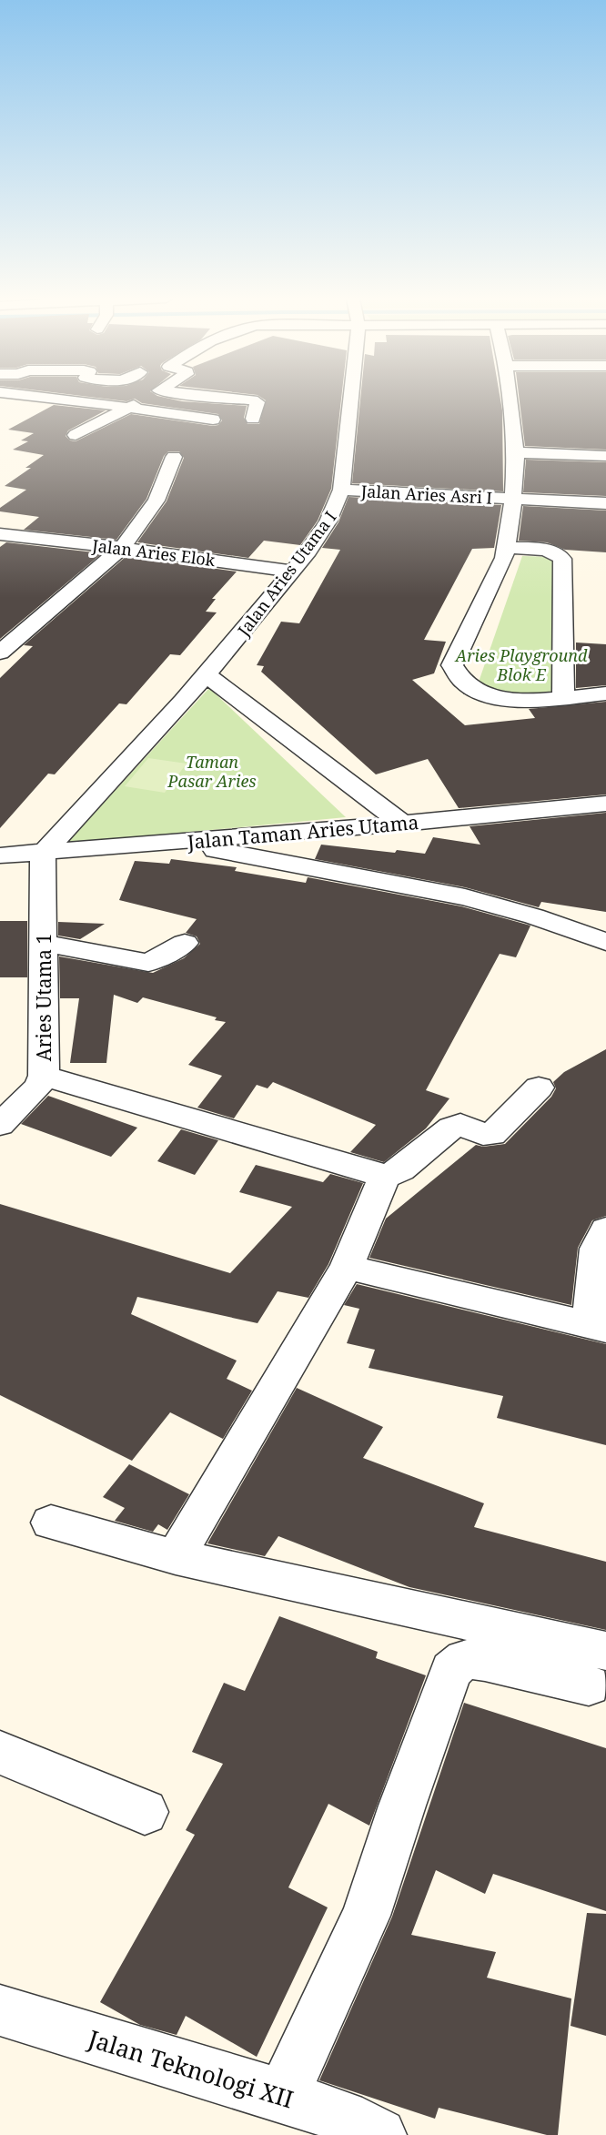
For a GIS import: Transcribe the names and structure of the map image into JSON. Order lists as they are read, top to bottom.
{
  "streets": {
    "street": [
      "Jalan Aries Asri I",
      "Jalan Aries Elok",
      "Jalan Aries Utama I",
      "Jalan Taman Aries Utama",
      "Aries Utama 1",
      "Jalan Teknologi XII"
    ]
  },
  "crossings": [
    ["Jalan Aries Asri I", "Jalan Aries Utama I"],
    ["Jalan Aries Elok", "Jalan Aries Utama I"],
    ["Jalan Aries Utama I", "Jalan Taman Aries Utama"],
    ["Jalan Aries Utama I", "Aries Utama 1"],
    ["Jalan Taman Aries Utama", "Aries Utama 1"]
  ],
  "parks": ["Aries Playground Blok E", "Taman Pasar Aries"]
}
